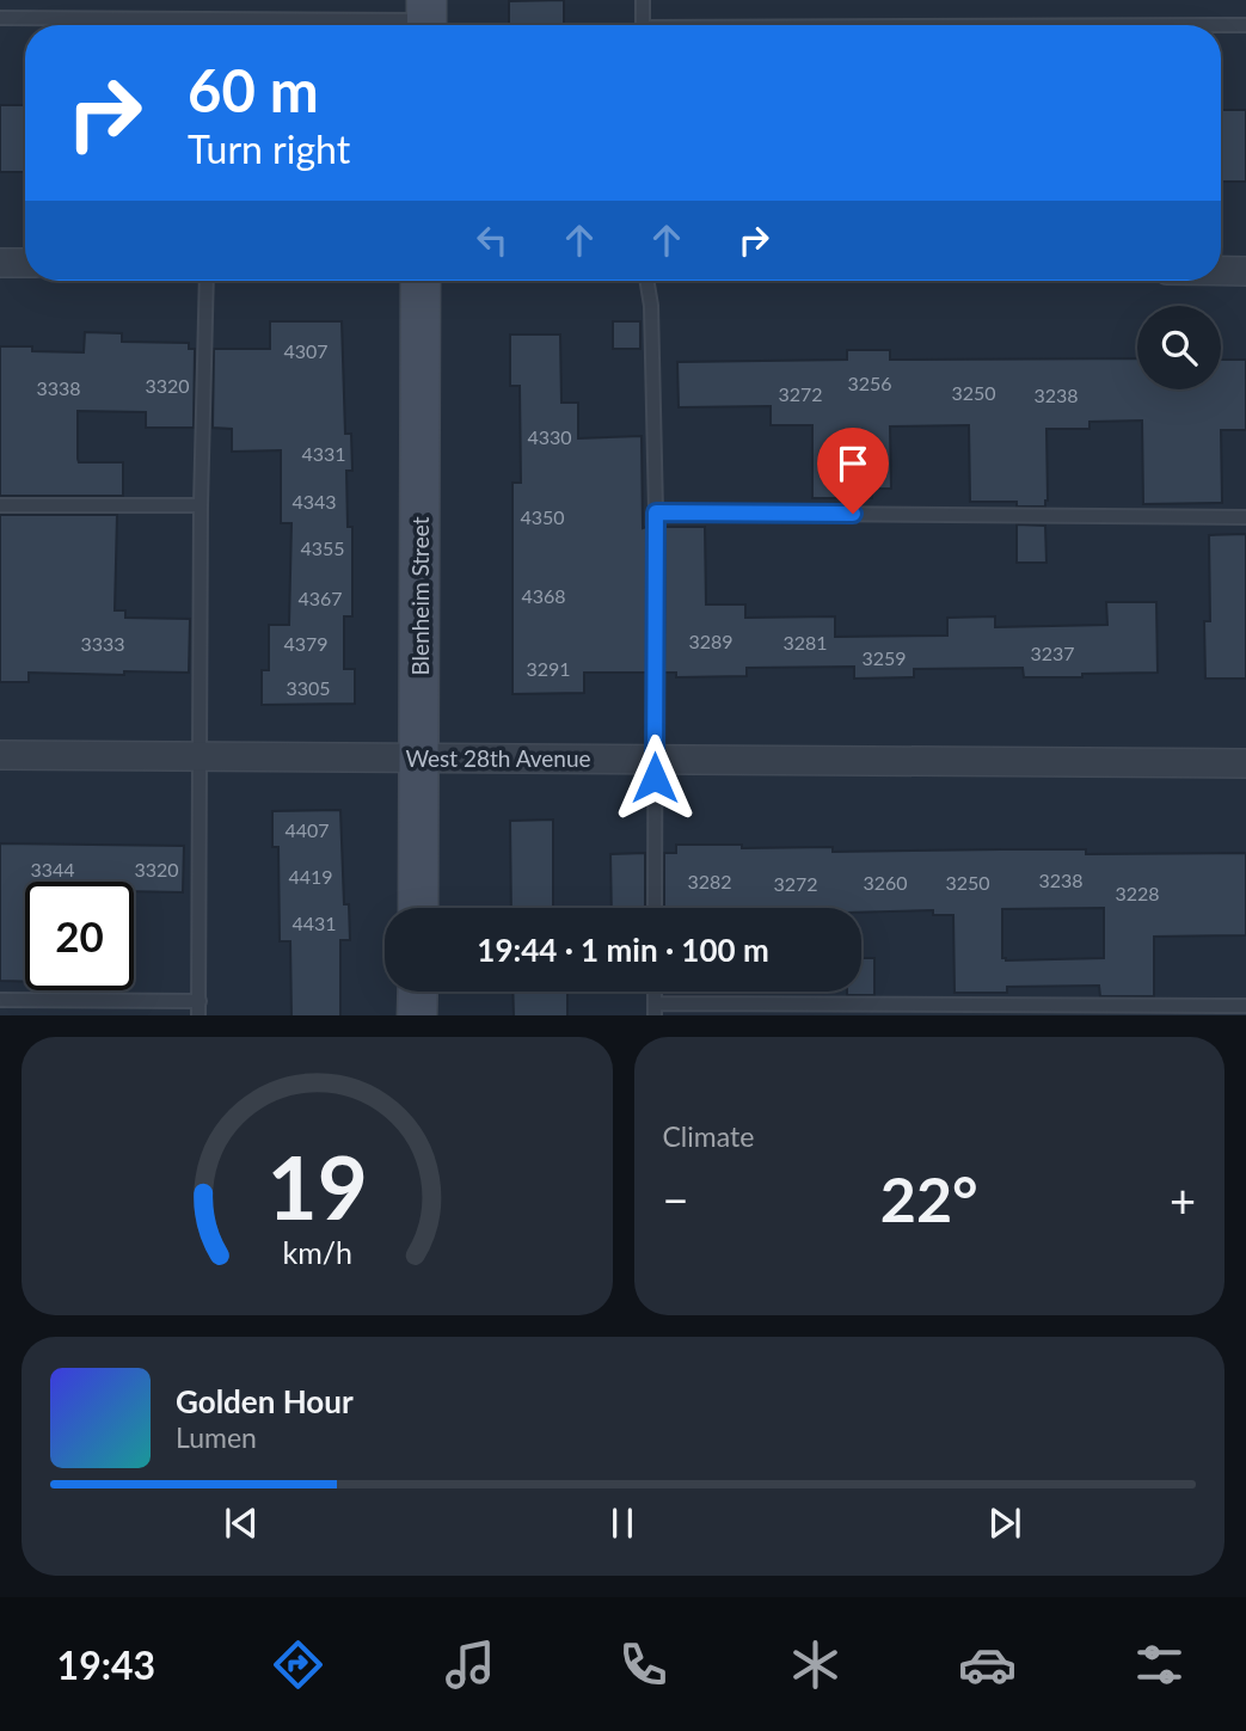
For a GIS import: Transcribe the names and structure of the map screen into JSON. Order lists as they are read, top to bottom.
{
  "streets": {
    "street": ["Blenheim Street", "West 28th Avenue"]
  },
  "crossings": [
    ["Blenheim Street", "West 28th Avenue"]
  ],
  "house_numbers": [
    "4307",
    "3256",
    "3320",
    "3338",
    "3250",
    "3272",
    "3238",
    "4330",
    "4331",
    "4343",
    "4350",
    "4355",
    "4368",
    "4367",
    "3289",
    "3281",
    "3333",
    "4379",
    "3237",
    "3259",
    "3291",
    "3305",
    "4407",
    "3344",
    "3320",
    "4419",
    "3238",
    "3282",
    "3260",
    "3250",
    "3272",
    "3228",
    "4431"
  ],
  "page": {
    "turn": ["60 m", "Turn right"],
    "limit": "20",
    "trip": "19:44 · 1 min · 100 m",
    "tile": "Climate",
    "heat": ["−", "22°", "+"],
    "song": ["Golden Hour", "Lumen"],
    "tabs": "19:43",
    "gauge": ["19", "km/h"]
  }
}
